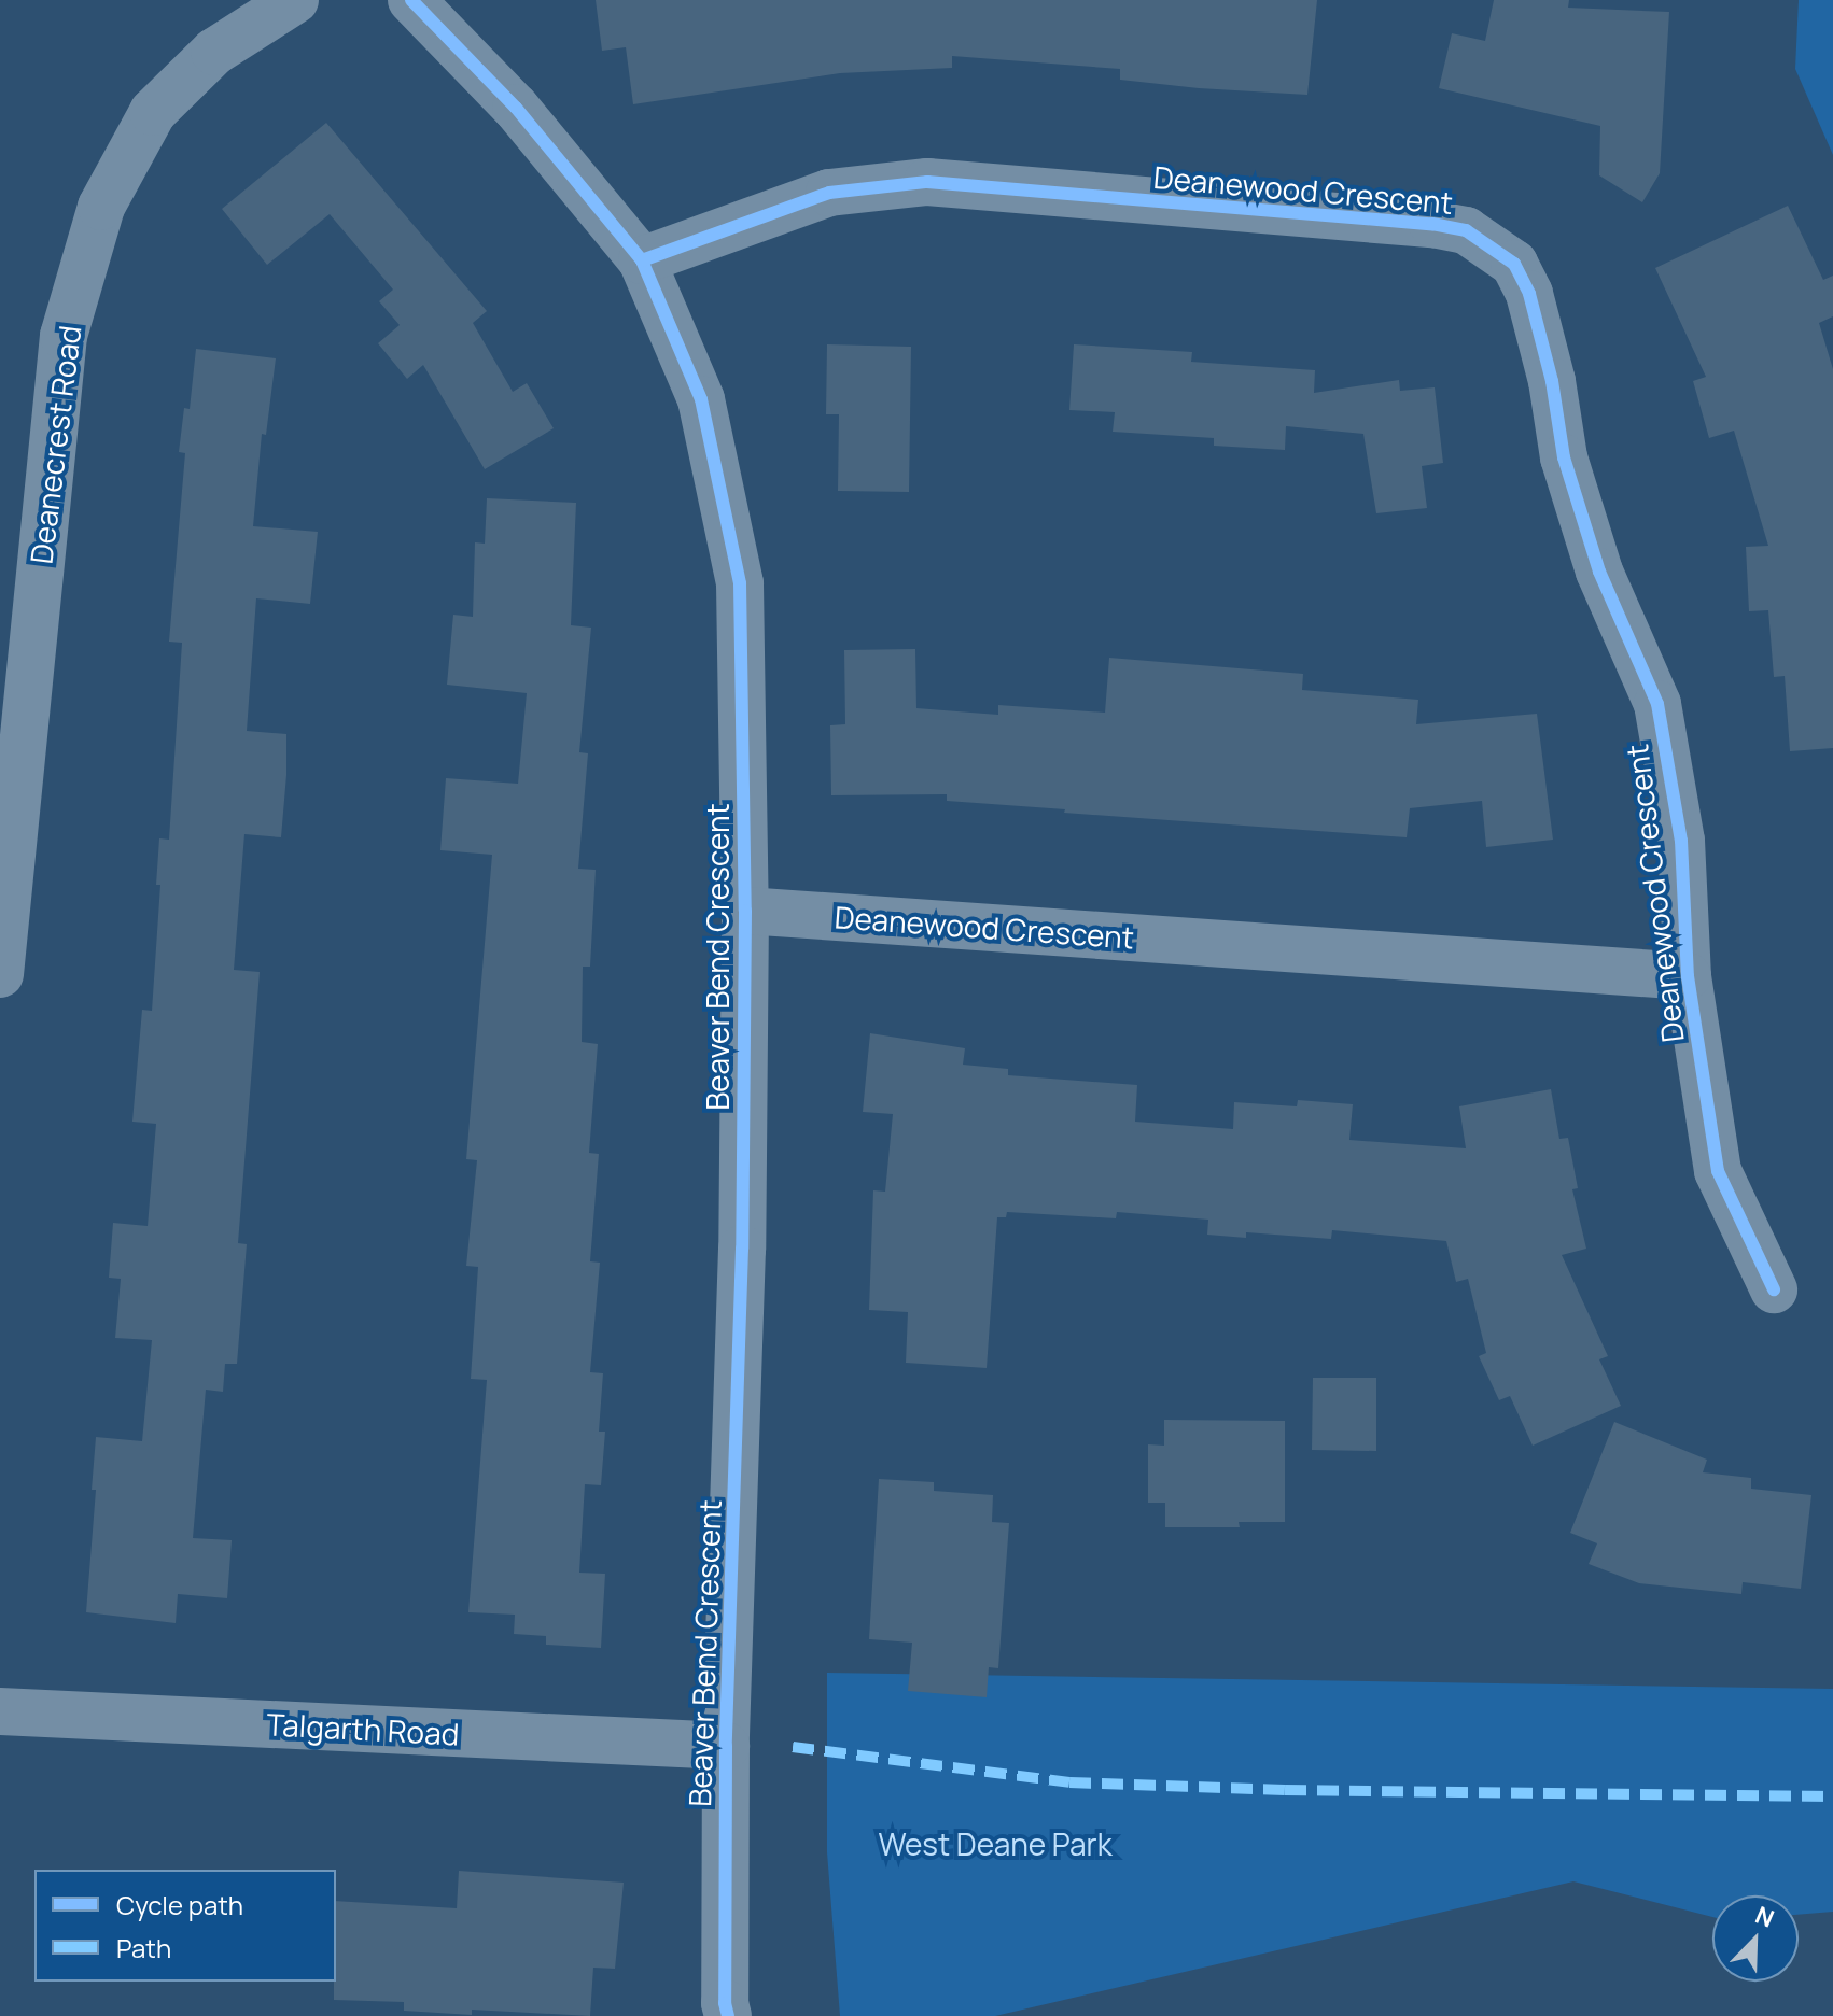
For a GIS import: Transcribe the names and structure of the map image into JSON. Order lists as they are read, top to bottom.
{
  "streets": {
    "street": [
      "Deanewood Crescent",
      "Deanecrest Road",
      "Beaver Bend Crescent",
      "Talgarth Road"
    ]
  },
  "crossings": [
    ["Deanewood Crescent", "Beaver Bend Crescent"],
    ["Beaver Bend Crescent", "Talgarth Road"]
  ],
  "parks": ["West Deane Park"],
  "legend": ["Cycle path", "Path"],
  "north": "top right"
}
